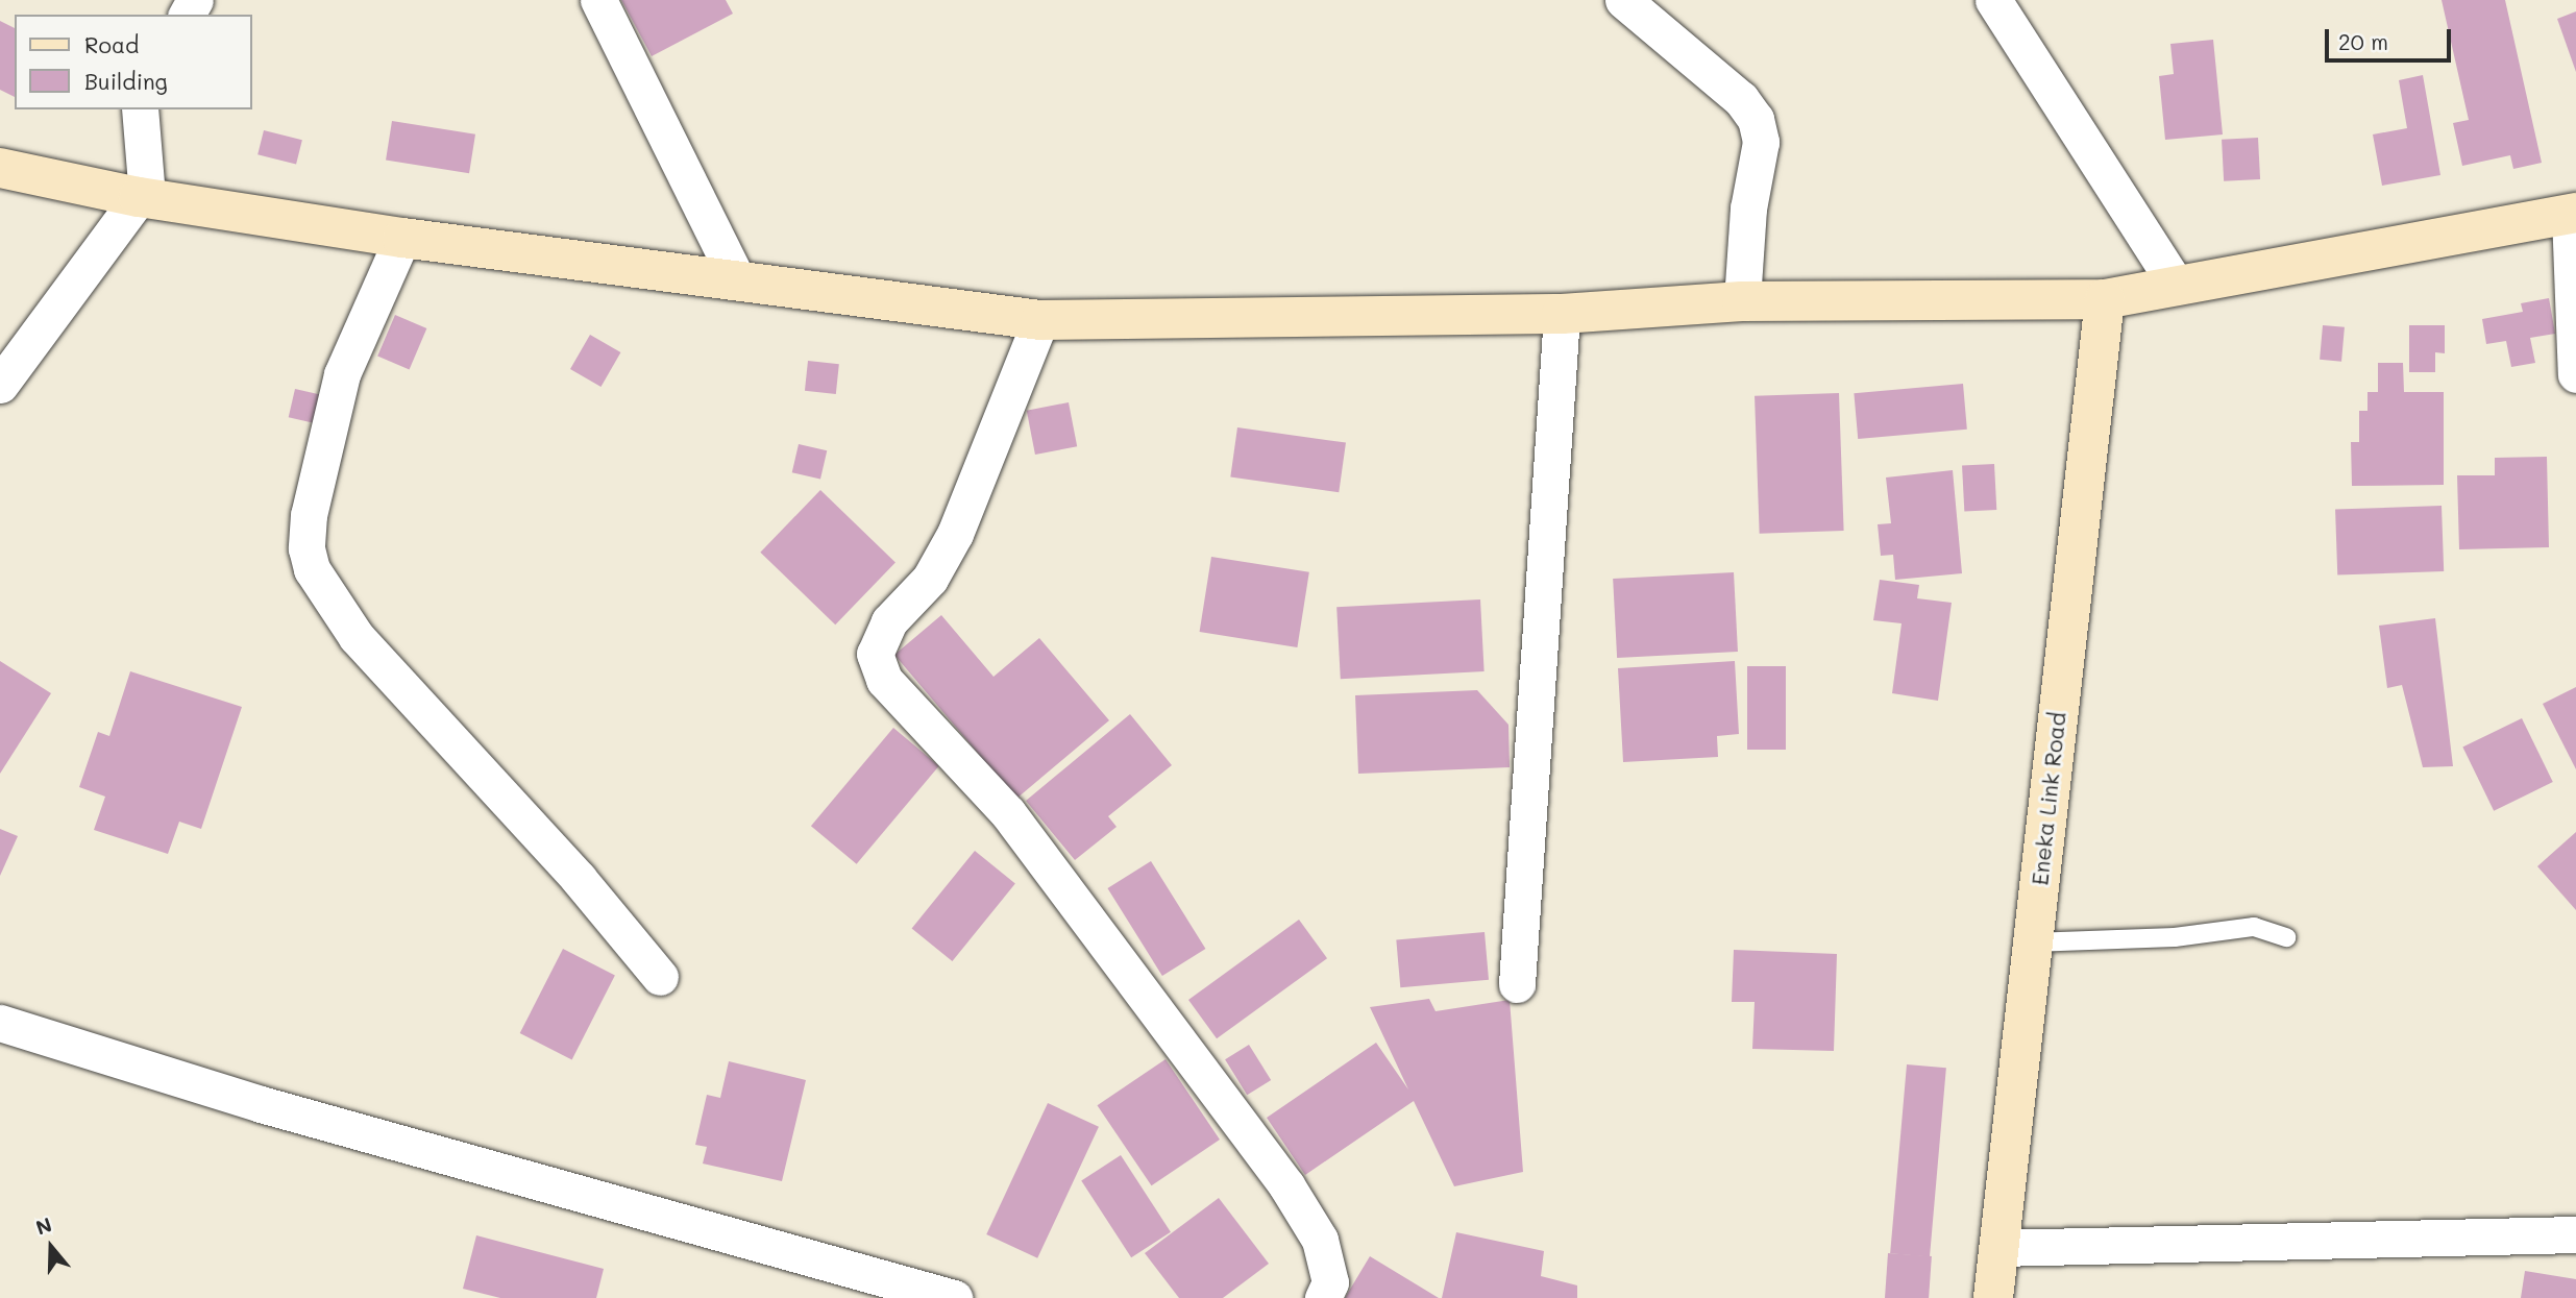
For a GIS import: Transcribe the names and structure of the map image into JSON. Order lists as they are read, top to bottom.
{
  "streets": {
    "street": ["Eneka Link Road"]
  },
  "legend": ["Road", "Building"],
  "scale_bar": "20 m",
  "north": "top"
}
